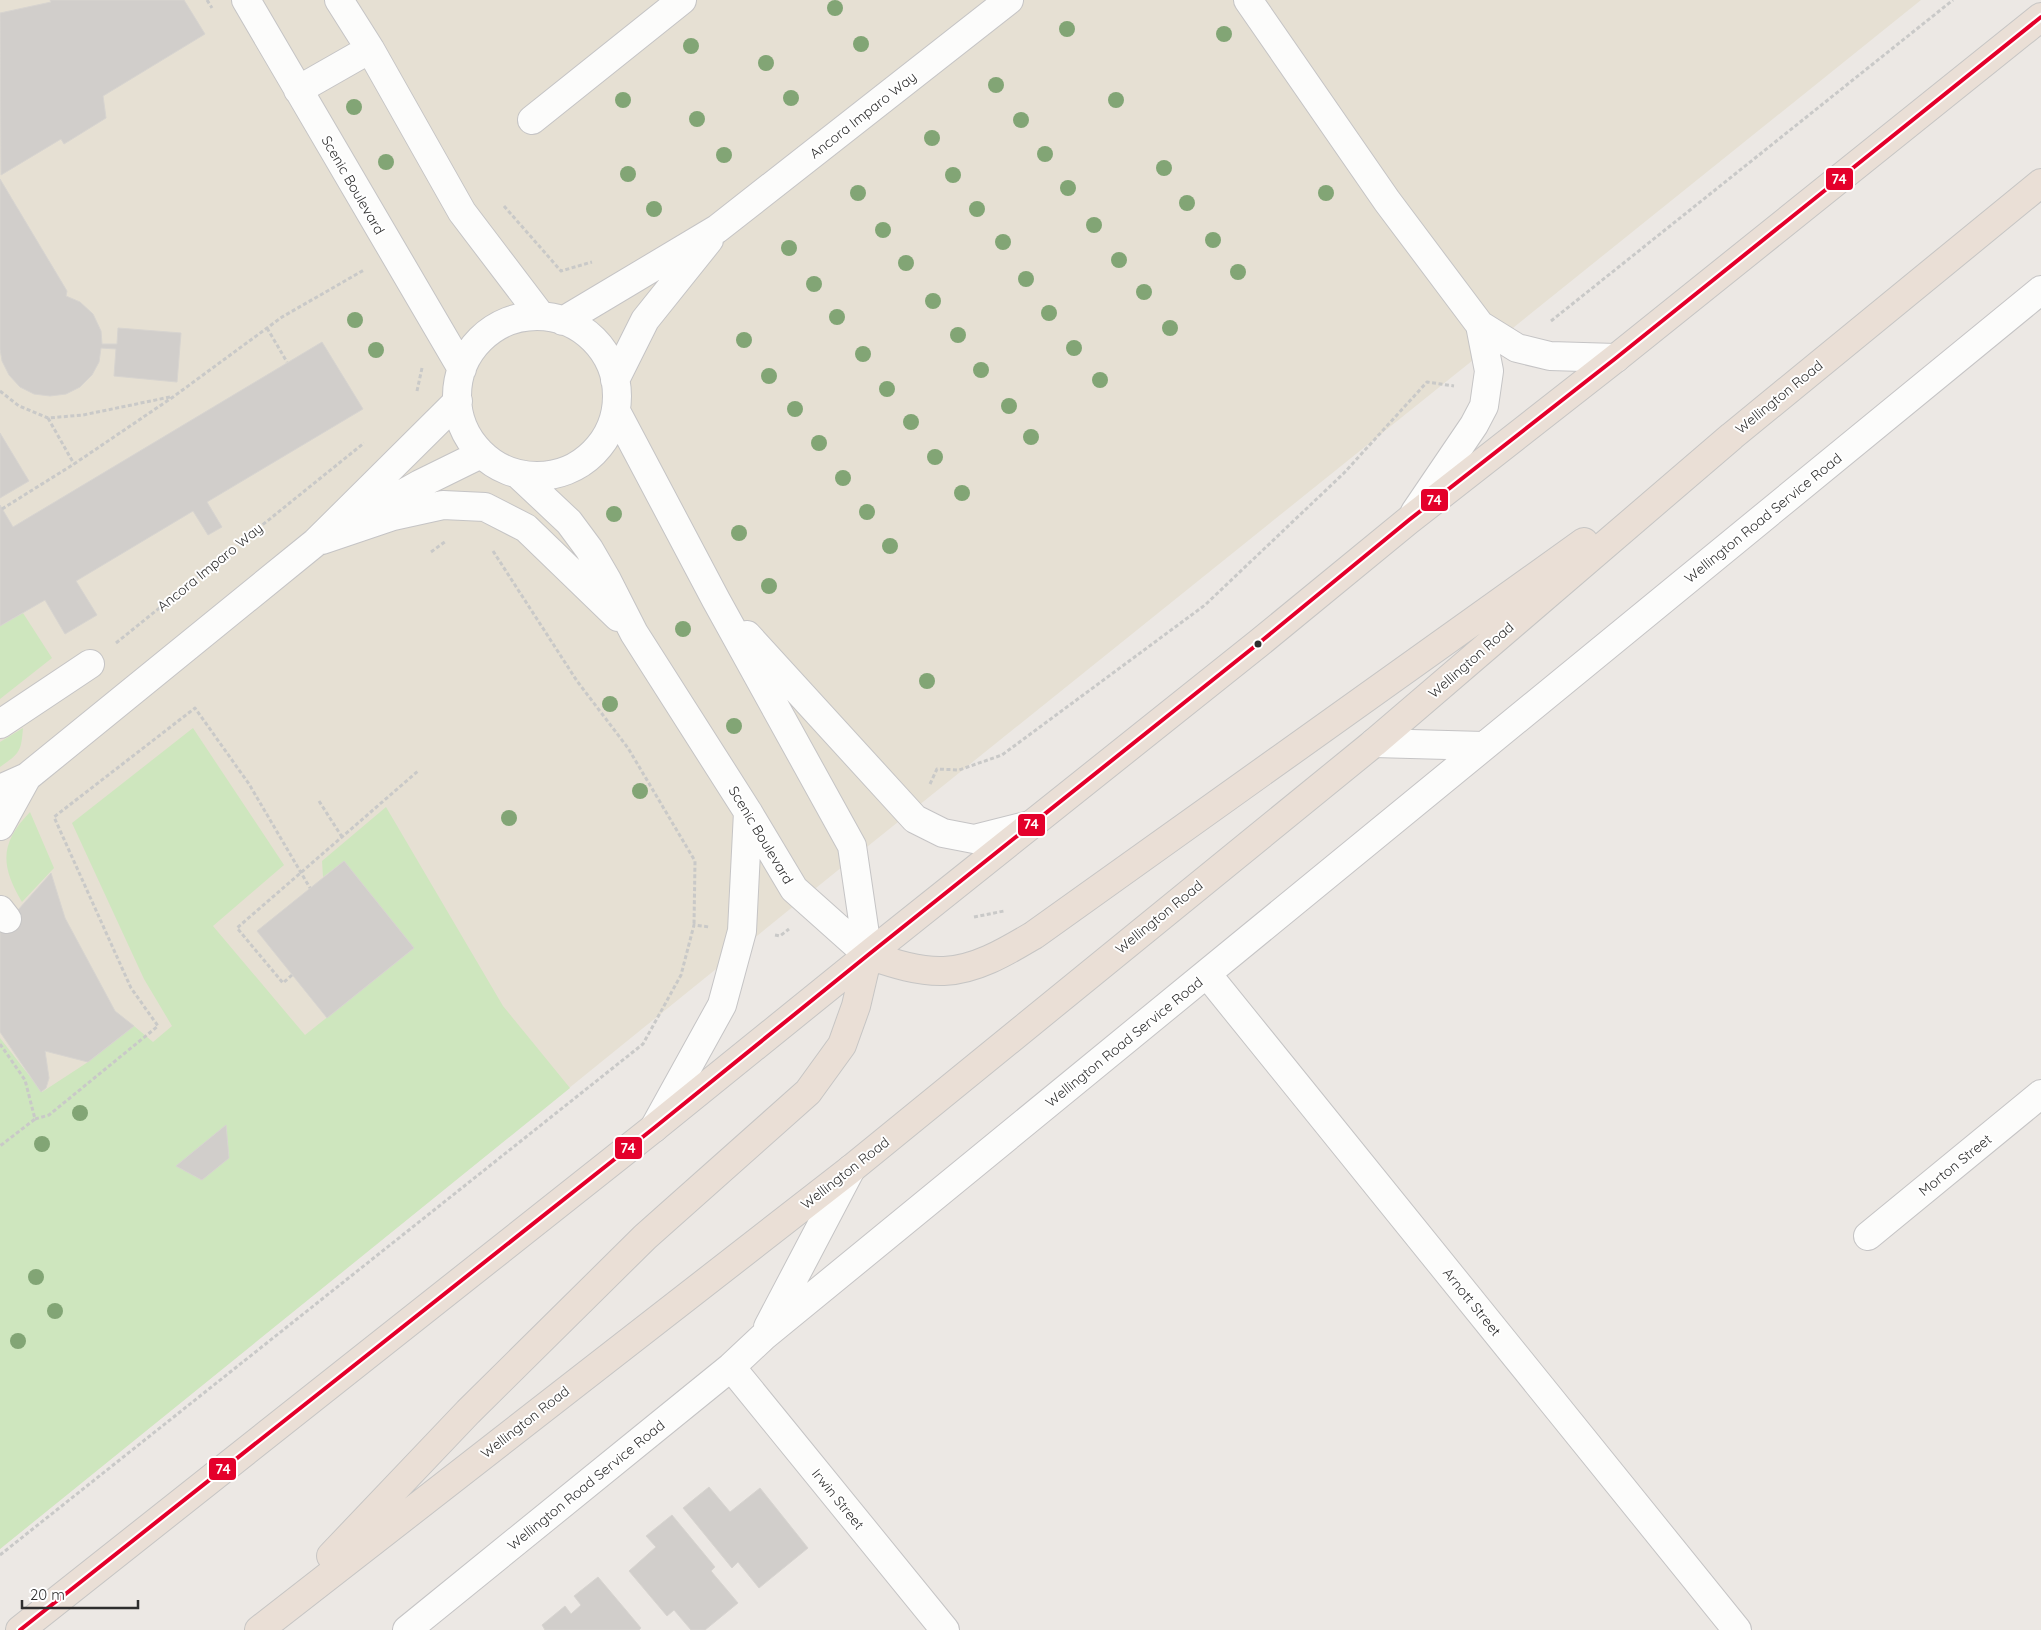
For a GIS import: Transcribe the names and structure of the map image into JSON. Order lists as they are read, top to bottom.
{
  "streets": {
    "highway": ["Wellington Road"],
    "street": [
      "Ancora Imparo Way",
      "Scenic Boulevard",
      "Wellington Road Service Road",
      "Morton Street",
      "Arnott Street",
      "Irwin Street"
    ]
  },
  "crossings": [
    ["Ancora Imparo Way", "Scenic Boulevard"],
    ["Wellington Road", "Wellington Road Service Road"],
    ["Wellington Road Service Road", "Arnott Street"],
    ["Wellington Road Service Road", "Irwin Street"]
  ],
  "lines": ["transit line 74"],
  "scale_bar": "20 m"
}
